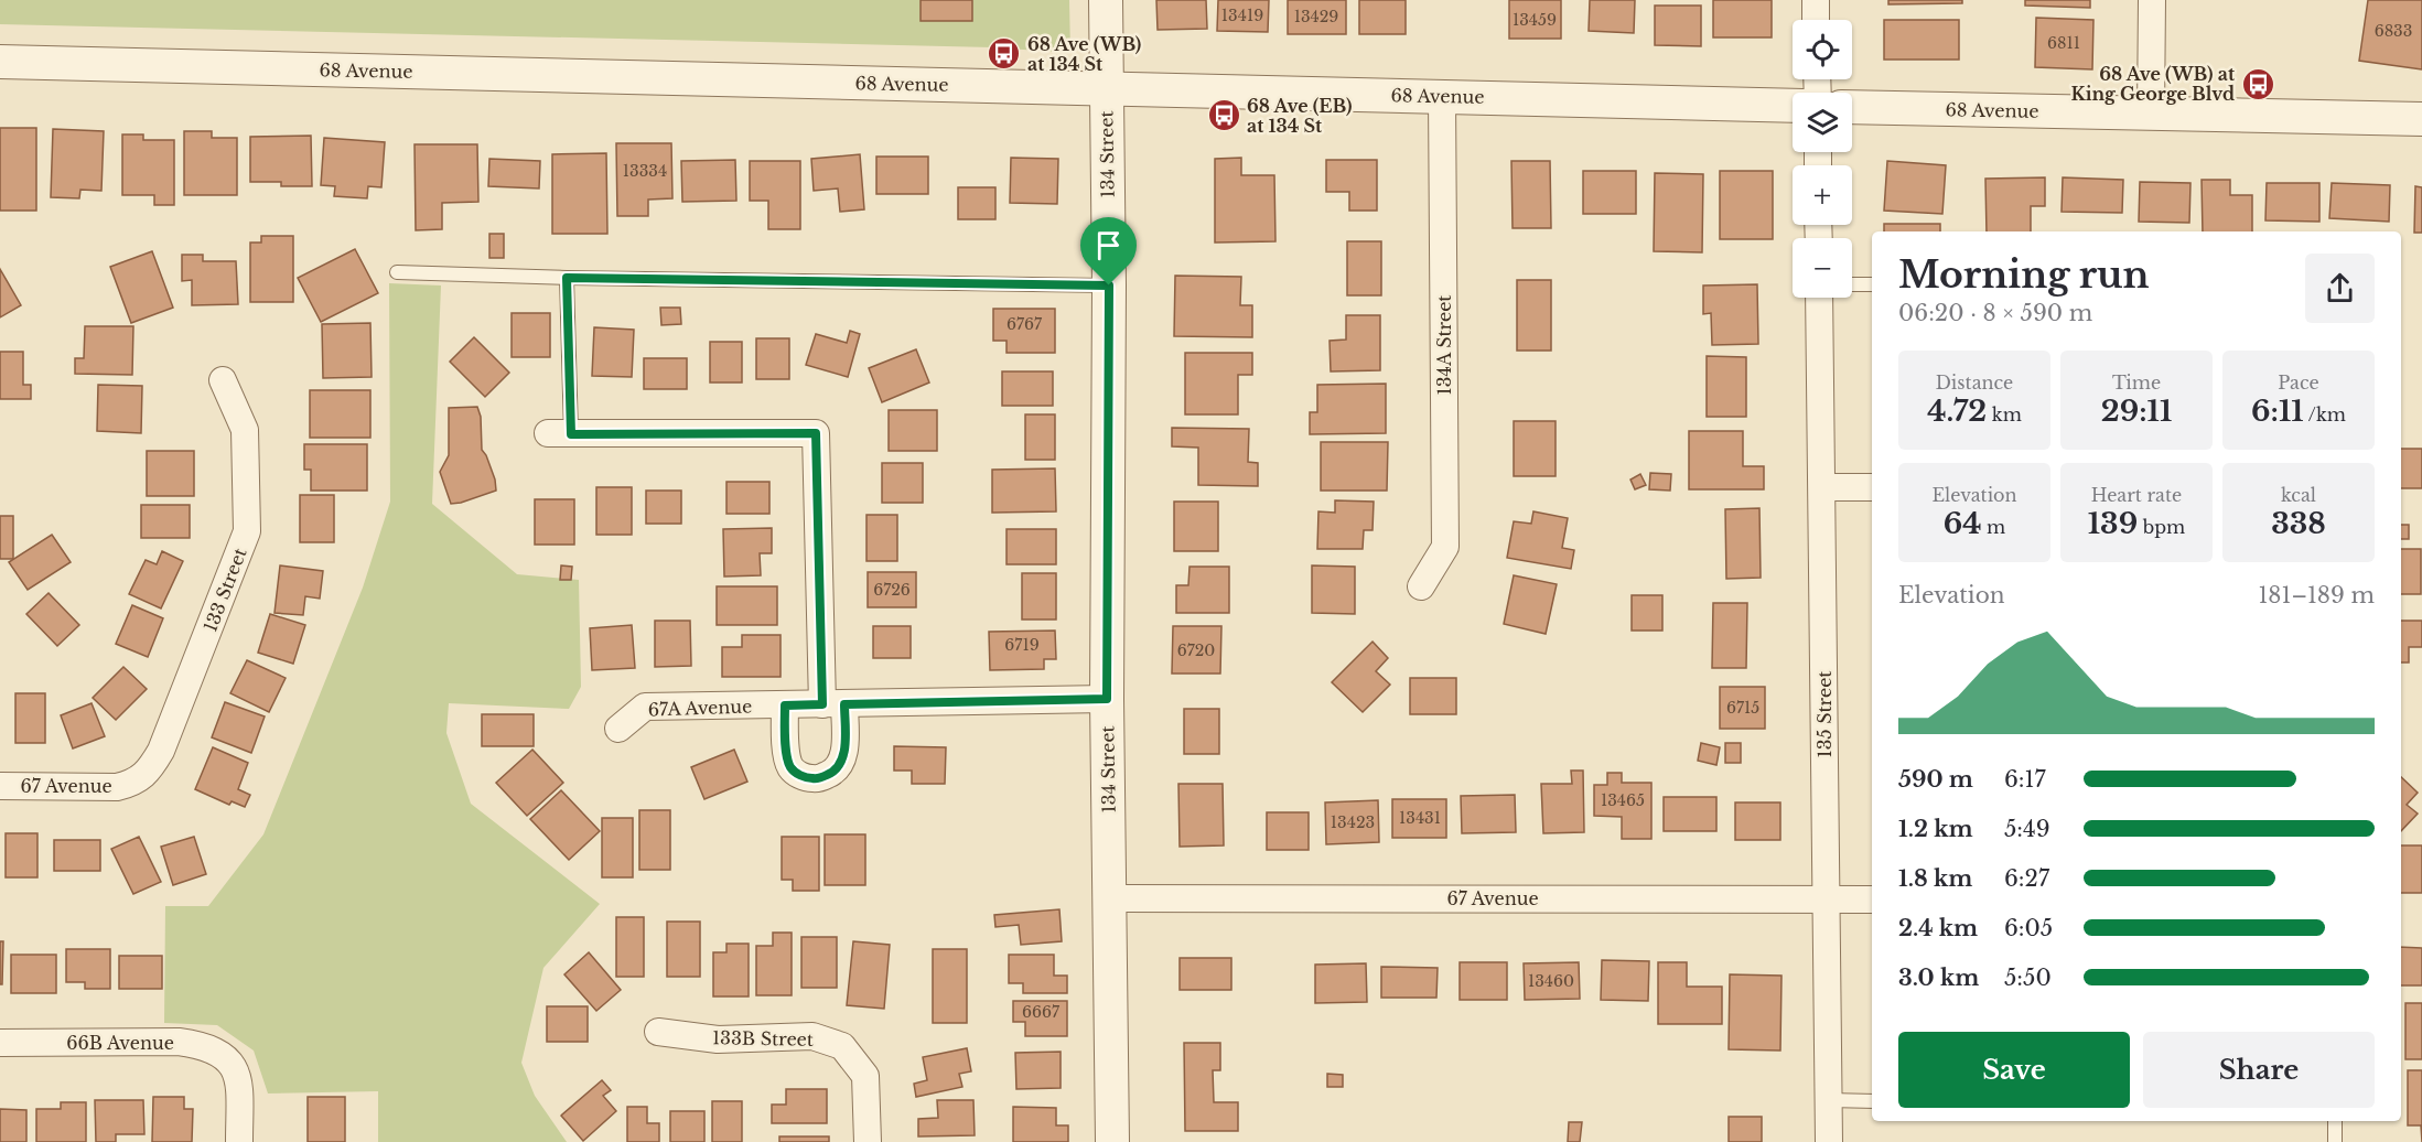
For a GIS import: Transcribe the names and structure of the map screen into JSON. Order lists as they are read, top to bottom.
{
  "streets": {
    "street": [
      "68 Avenue",
      "134 Street",
      "134A Street",
      "133 Street",
      "67A Avenue",
      "135 Street",
      "67 Avenue",
      "133B Street",
      "66B Avenue"
    ]
  },
  "crossings": [
    ["68 Avenue", "134 Street"],
    ["68 Avenue", "134A Street"],
    ["134 Street", "67A Avenue"],
    ["134 Street", "67 Avenue"],
    ["133 Street", "67 Avenue"],
    ["135 Street", "67 Avenue"]
  ],
  "places": {
    "bus stop": ["68 Ave (WB) at 134 St", "68 Ave (WB) at King George Blvd", "68 Ave (EB) at 134 St"]
  },
  "house_numbers": [
    "13419",
    "13429",
    "13459",
    "6833",
    "6811",
    "13334",
    "6767",
    "6726",
    "6719",
    "6720",
    "6715",
    "13465",
    "13431",
    "13423",
    "13460",
    "6667"
  ],
  "page": {
    "map_buttons": ["+", "−"],
    "heading": ["Morning run", "06:20 · 8 × 590 m"],
    "stats": [
      ["Distance", "4.72 km"],
      ["Time", "29:11"],
      ["Pace", "6:11 /km"],
      ["Elevation", "64 m"],
      ["Heart rate", "139 bpm"],
      ["kcal", "338"]
    ],
    "chart": ["Elevation", "181–189 m"],
    "list": [
      {
        "name": "590 m",
        "note": "6:17"
      },
      {
        "name": "1.2 km",
        "note": "5:49"
      },
      {
        "name": "1.8 km",
        "note": "6:27"
      },
      {
        "name": "2.4 km",
        "note": "6:05"
      },
      {
        "name": "3.0 km",
        "note": "5:50"
      }
    ],
    "buttons": ["Save", "Share"]
  }
}
